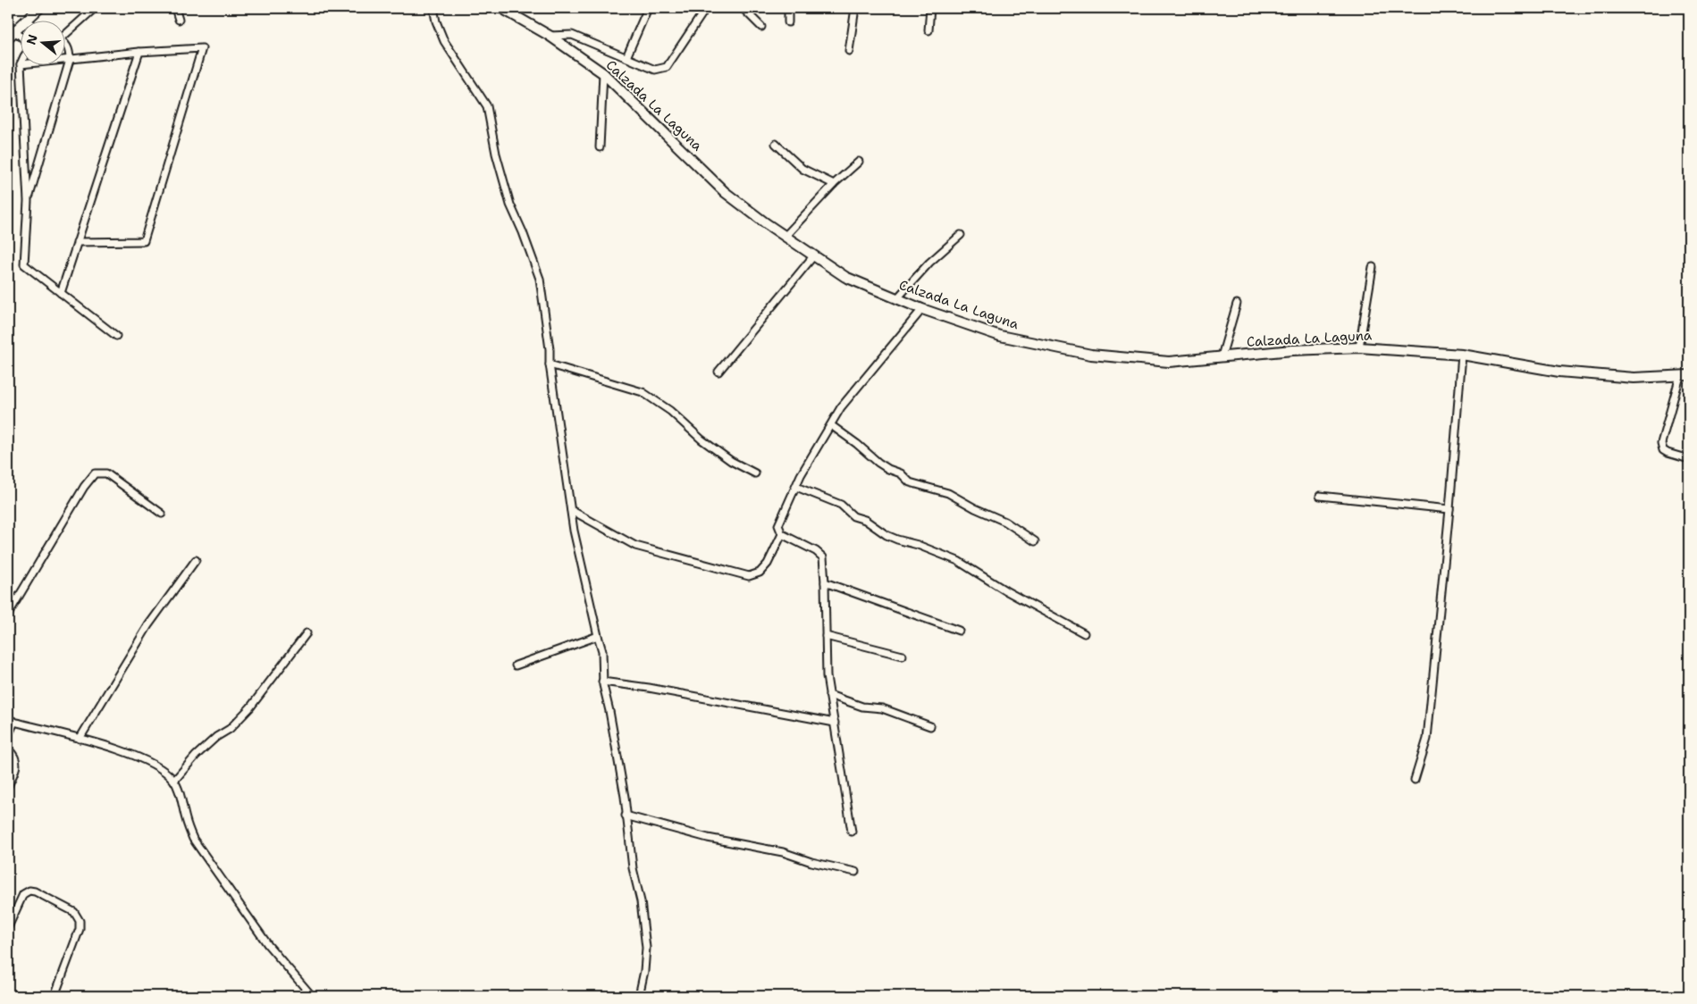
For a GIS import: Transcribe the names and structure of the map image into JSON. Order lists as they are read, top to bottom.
{
  "streets": {
    "street": ["Calzada La Laguna"]
  },
  "north": "left"
}
